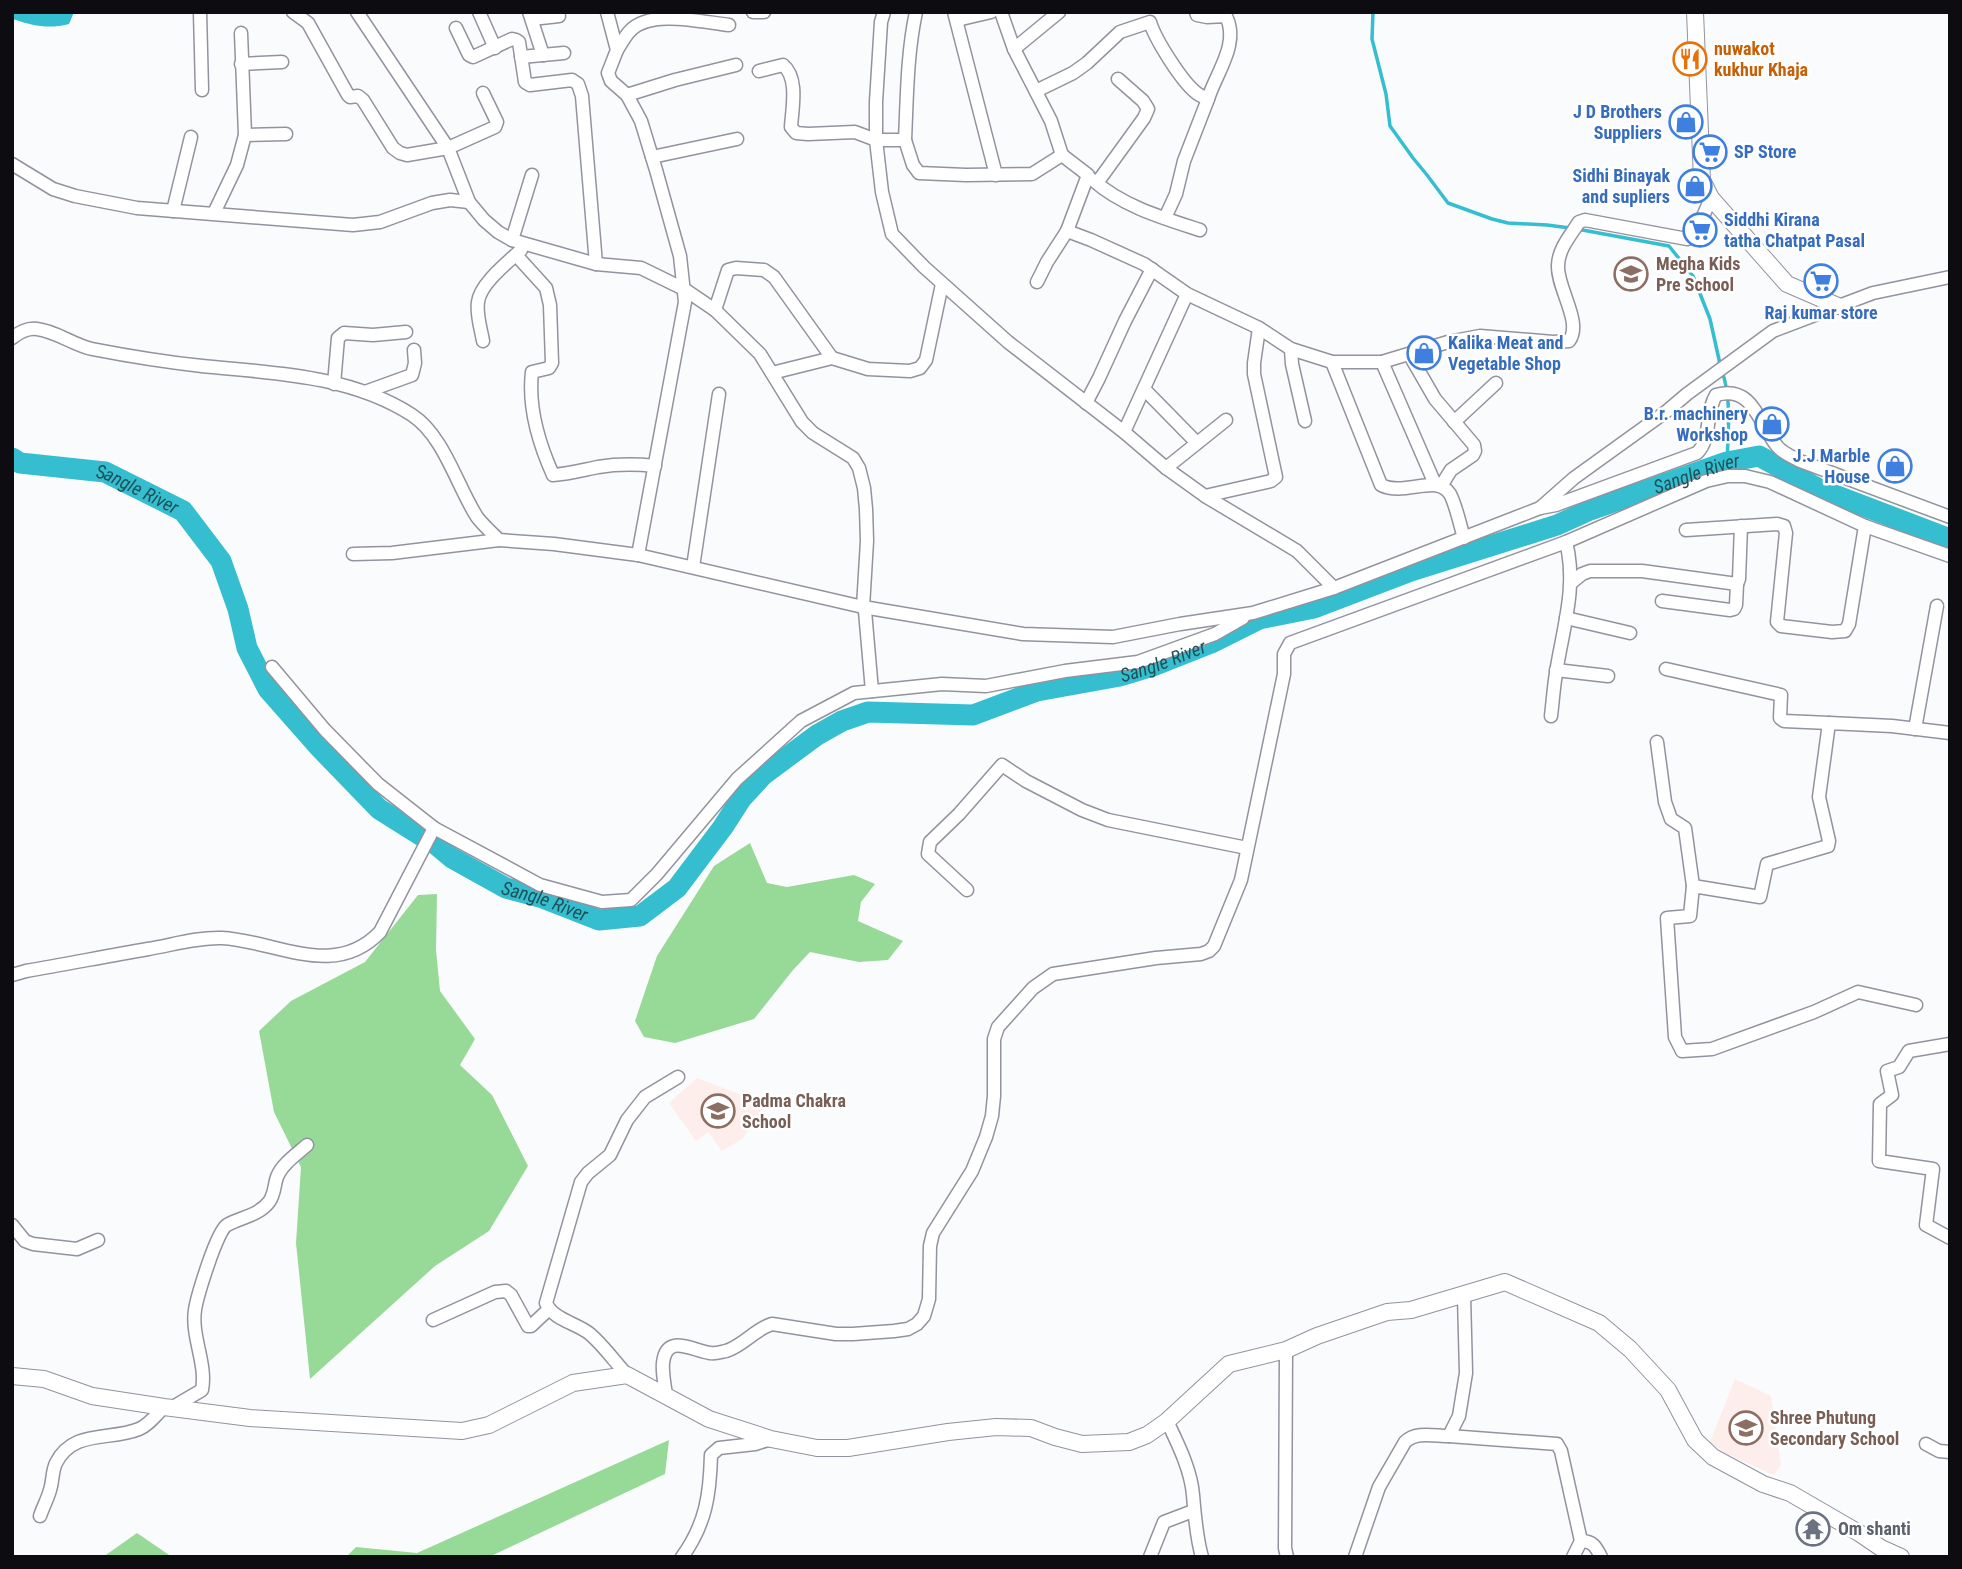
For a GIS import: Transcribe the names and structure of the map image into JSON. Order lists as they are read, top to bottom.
{
  "water": ["Sangle River"],
  "places": {
    "restaurant": ["nuwakot kukhur Khaja"],
    "shop": [
      "J D Brothers Suppliers",
      "Sidhi Binayak and supliers",
      "Kalika Meat and Vegetable Shop",
      "B.r. machinery Workshop",
      "J.J Marble House"
    ],
    "supermarket": ["SP Store", "Siddhi Kirana tatha Chatpat Pasal", "Raj kumar store"],
    "school or university": ["Megha Kids Pre School", "Padma Chakra School", "Shree Phutung Secondary School"],
    "temple": ["Om shanti"]
  }
}
